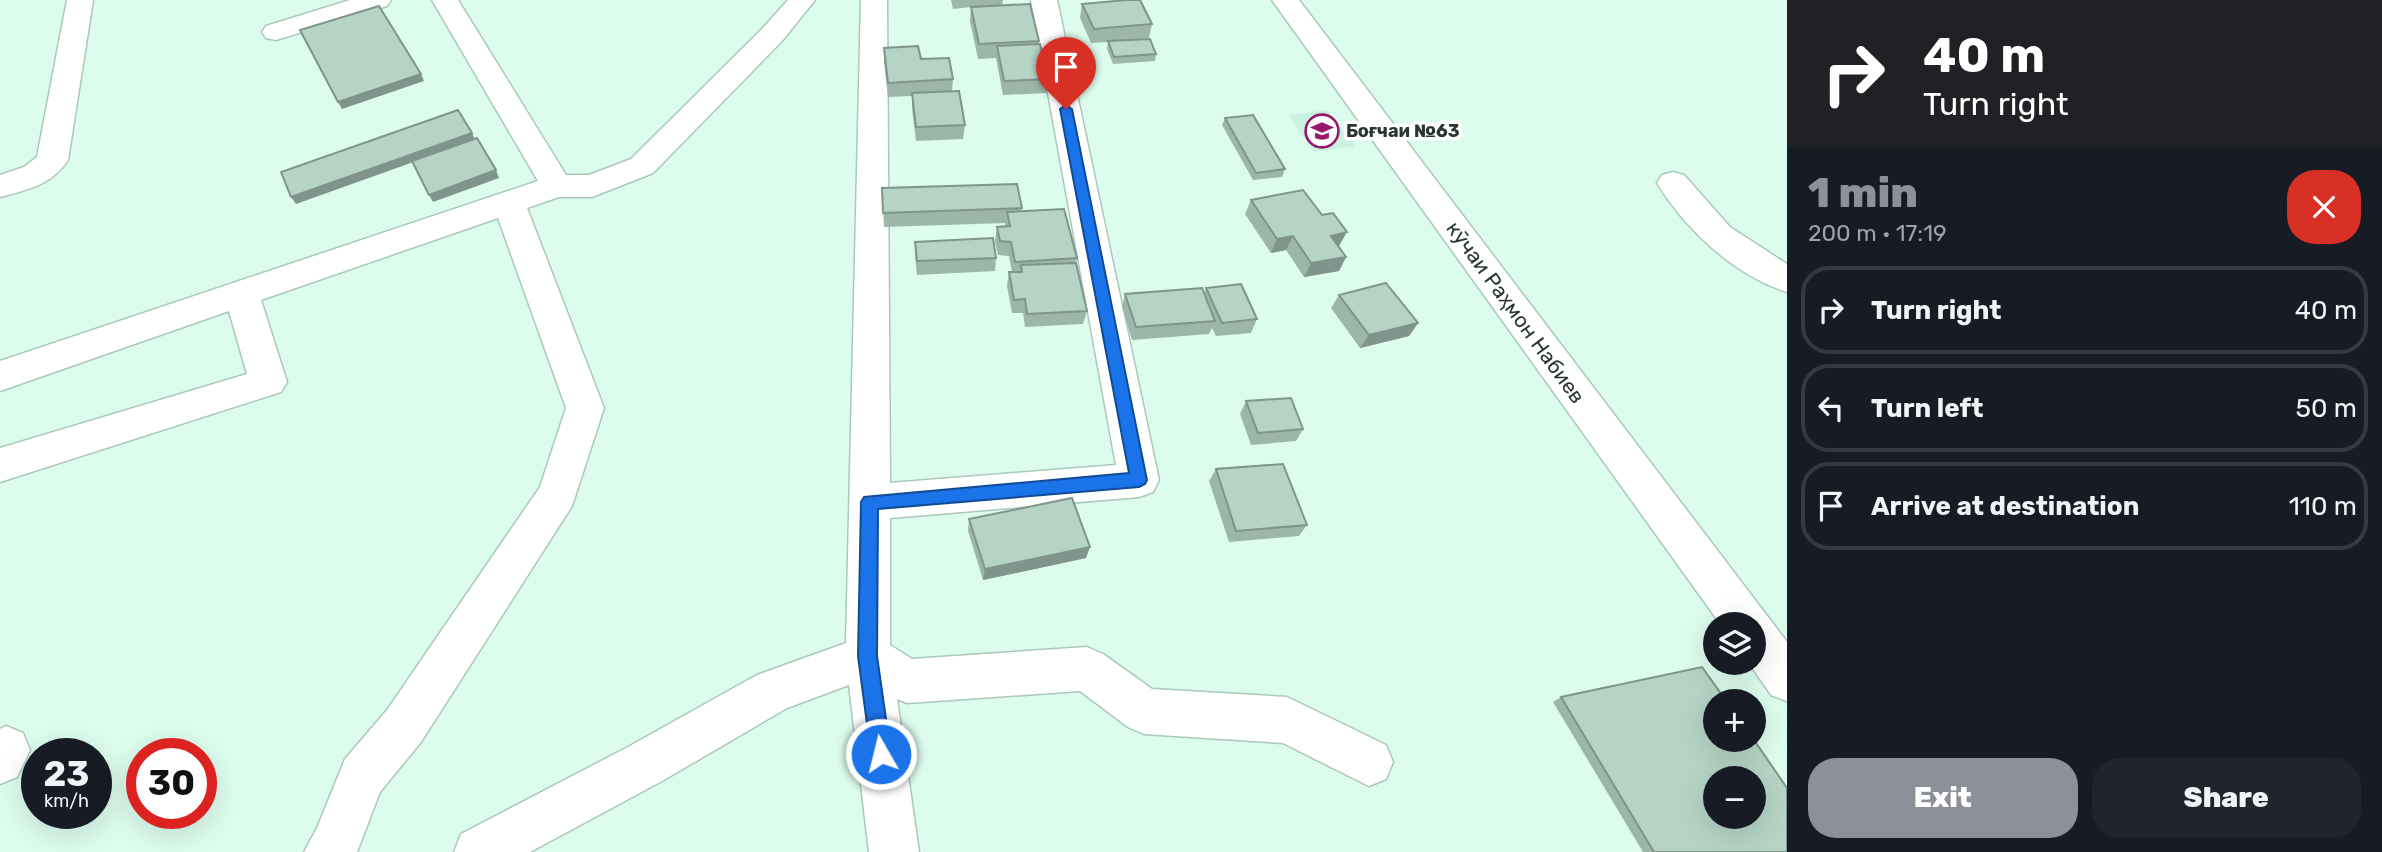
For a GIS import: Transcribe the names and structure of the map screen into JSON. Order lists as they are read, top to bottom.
{
  "streets": {
    "street": ["кӯчаи Раҳмон Набиев"]
  },
  "places": {
    "school or university": ["Боғчаи №63"]
  },
  "page": {
    "turn": ["40 m", "Turn right"],
    "heading": ["1 min", "200 m · 17:19"],
    "list": [
      {
        "name": "Turn right",
        "value": "40 m"
      },
      {
        "name": "Turn left",
        "value": "50 m"
      },
      {
        "name": "Arrive at destination",
        "value": "110 m"
      }
    ],
    "map_buttons": ["+", "−"],
    "speed": "23 km/h",
    "limit": "30",
    "buttons": ["Exit", "Share"]
  }
}
